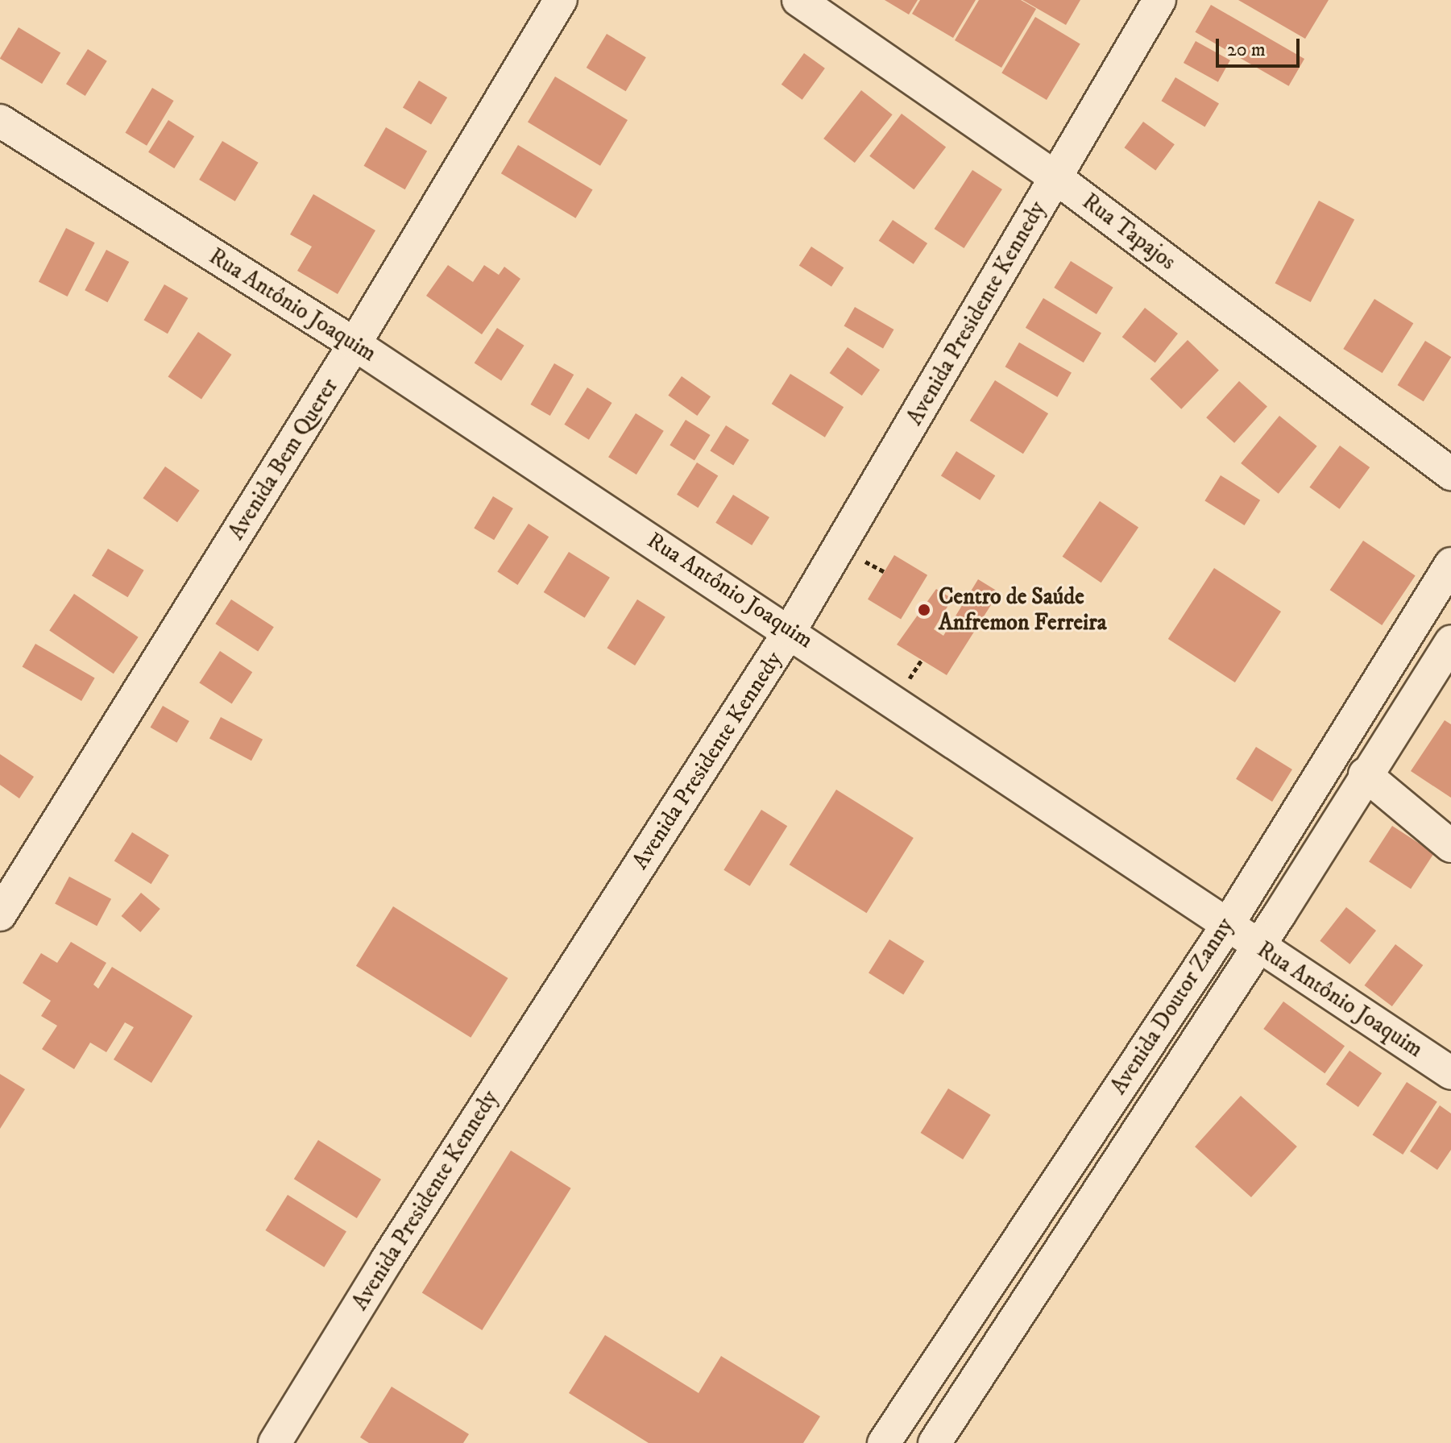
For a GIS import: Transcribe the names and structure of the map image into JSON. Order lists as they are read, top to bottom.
{
  "streets": {
    "street": [
      "Rua Tapajos",
      "Rua Antônio Joaquim",
      "Avenida Presidente Kennedy",
      "Avenida Bem Querer",
      "Avenida Doutor Zanny"
    ]
  },
  "crossings": [
    ["Rua Tapajos", "Avenida Presidente Kennedy"],
    ["Rua Antônio Joaquim", "Avenida Presidente Kennedy"],
    ["Rua Antônio Joaquim", "Avenida Bem Querer"],
    ["Rua Antônio Joaquim", "Avenida Doutor Zanny"]
  ],
  "places": ["Centro de Saúde Anfremon Ferreira"],
  "scale_bar": "20 m"
}
